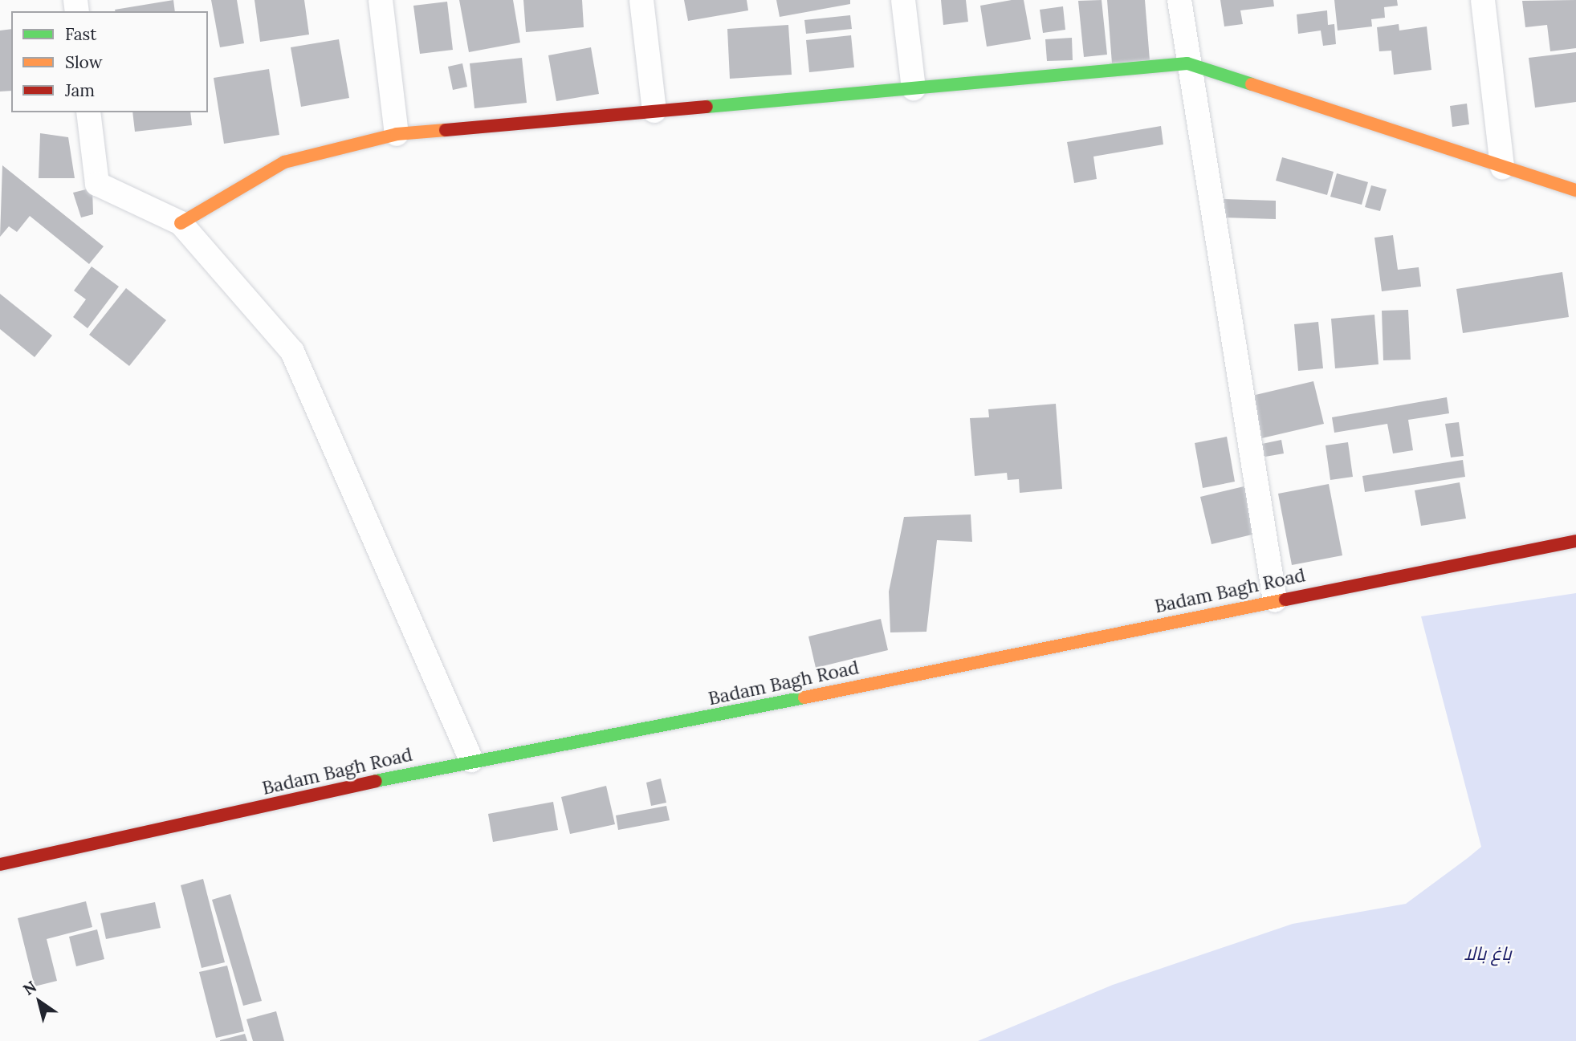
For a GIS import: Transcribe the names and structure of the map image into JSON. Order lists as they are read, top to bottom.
{
  "streets": {
    "main road": ["Badam Bagh Road"]
  },
  "parks": ["باغ بالا"],
  "legend": ["Fast", "Slow", "Jam"],
  "north": "top left"
}
